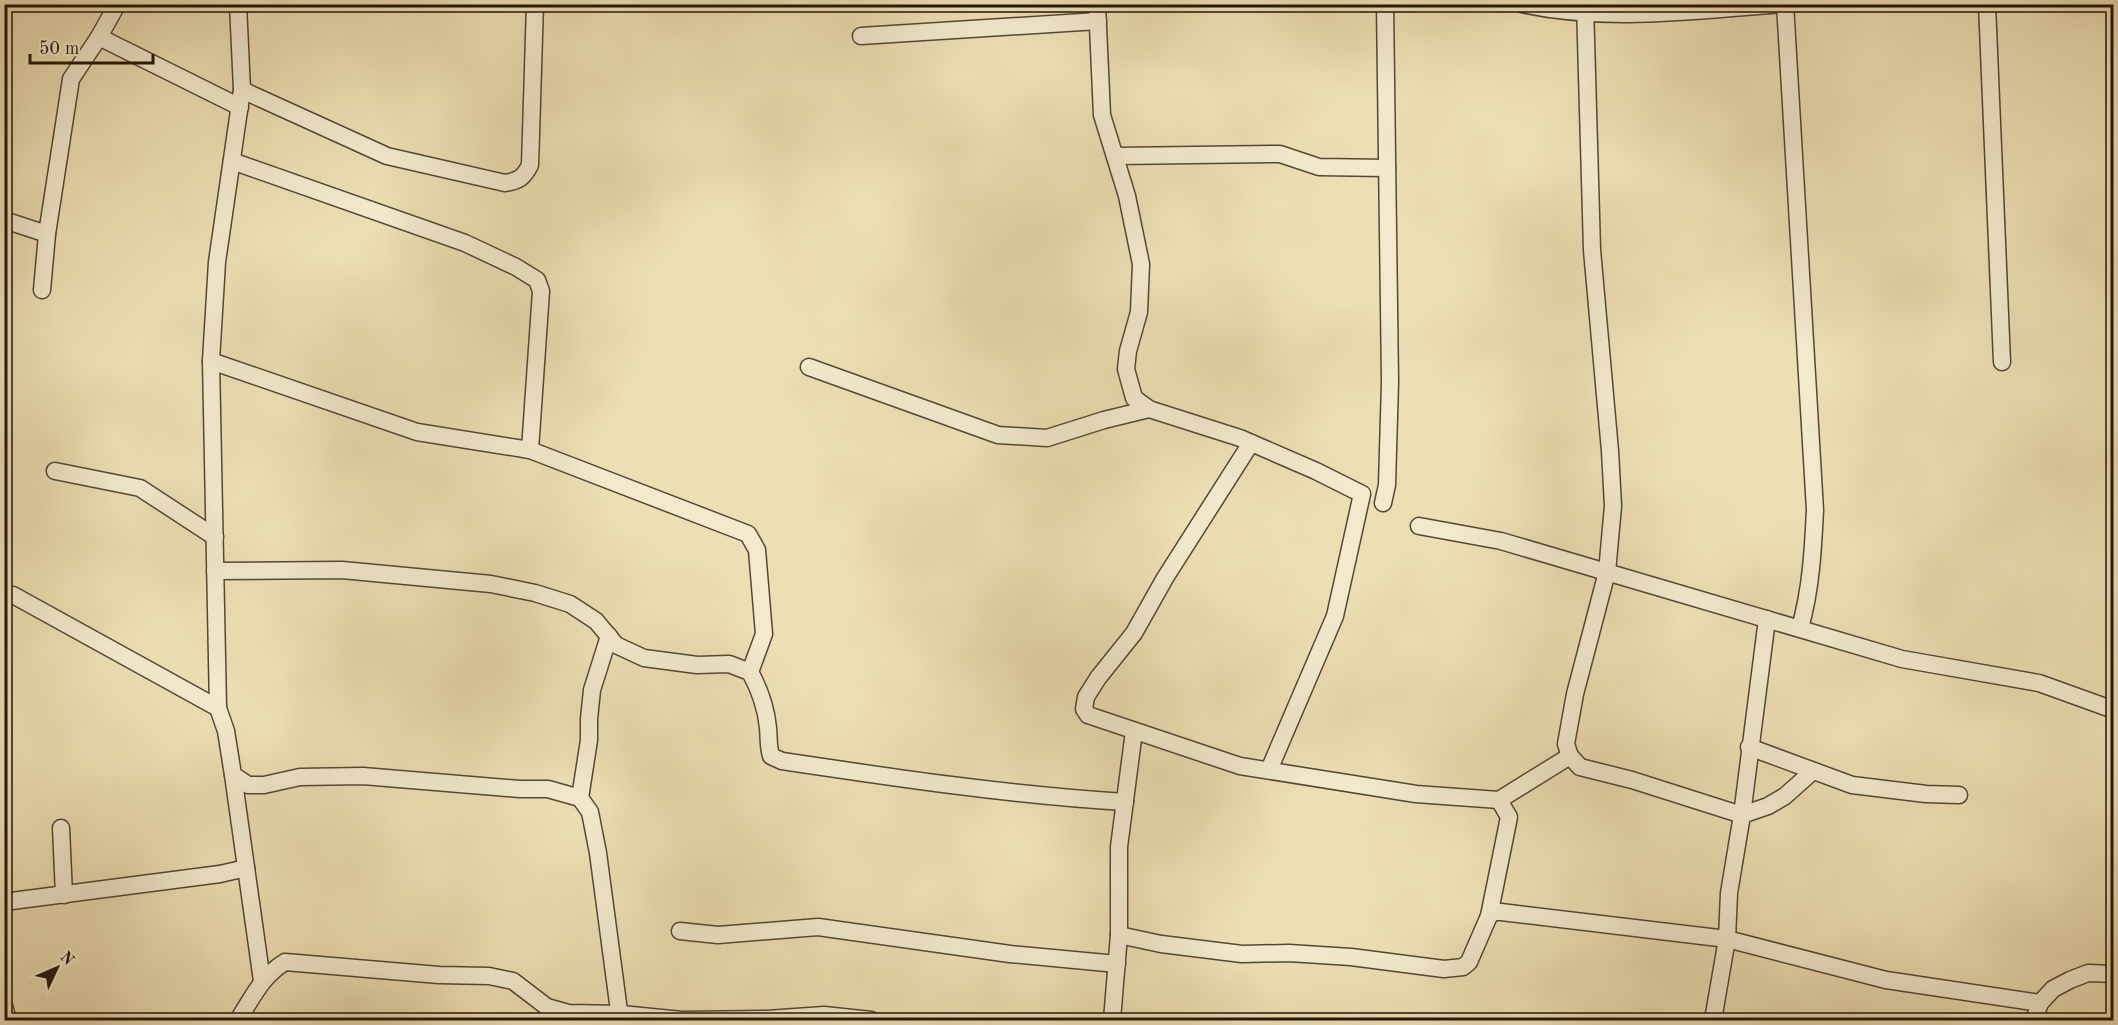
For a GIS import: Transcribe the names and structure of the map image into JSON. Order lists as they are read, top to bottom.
{
  "scale_bar": "50 m",
  "north": "top right"
}
